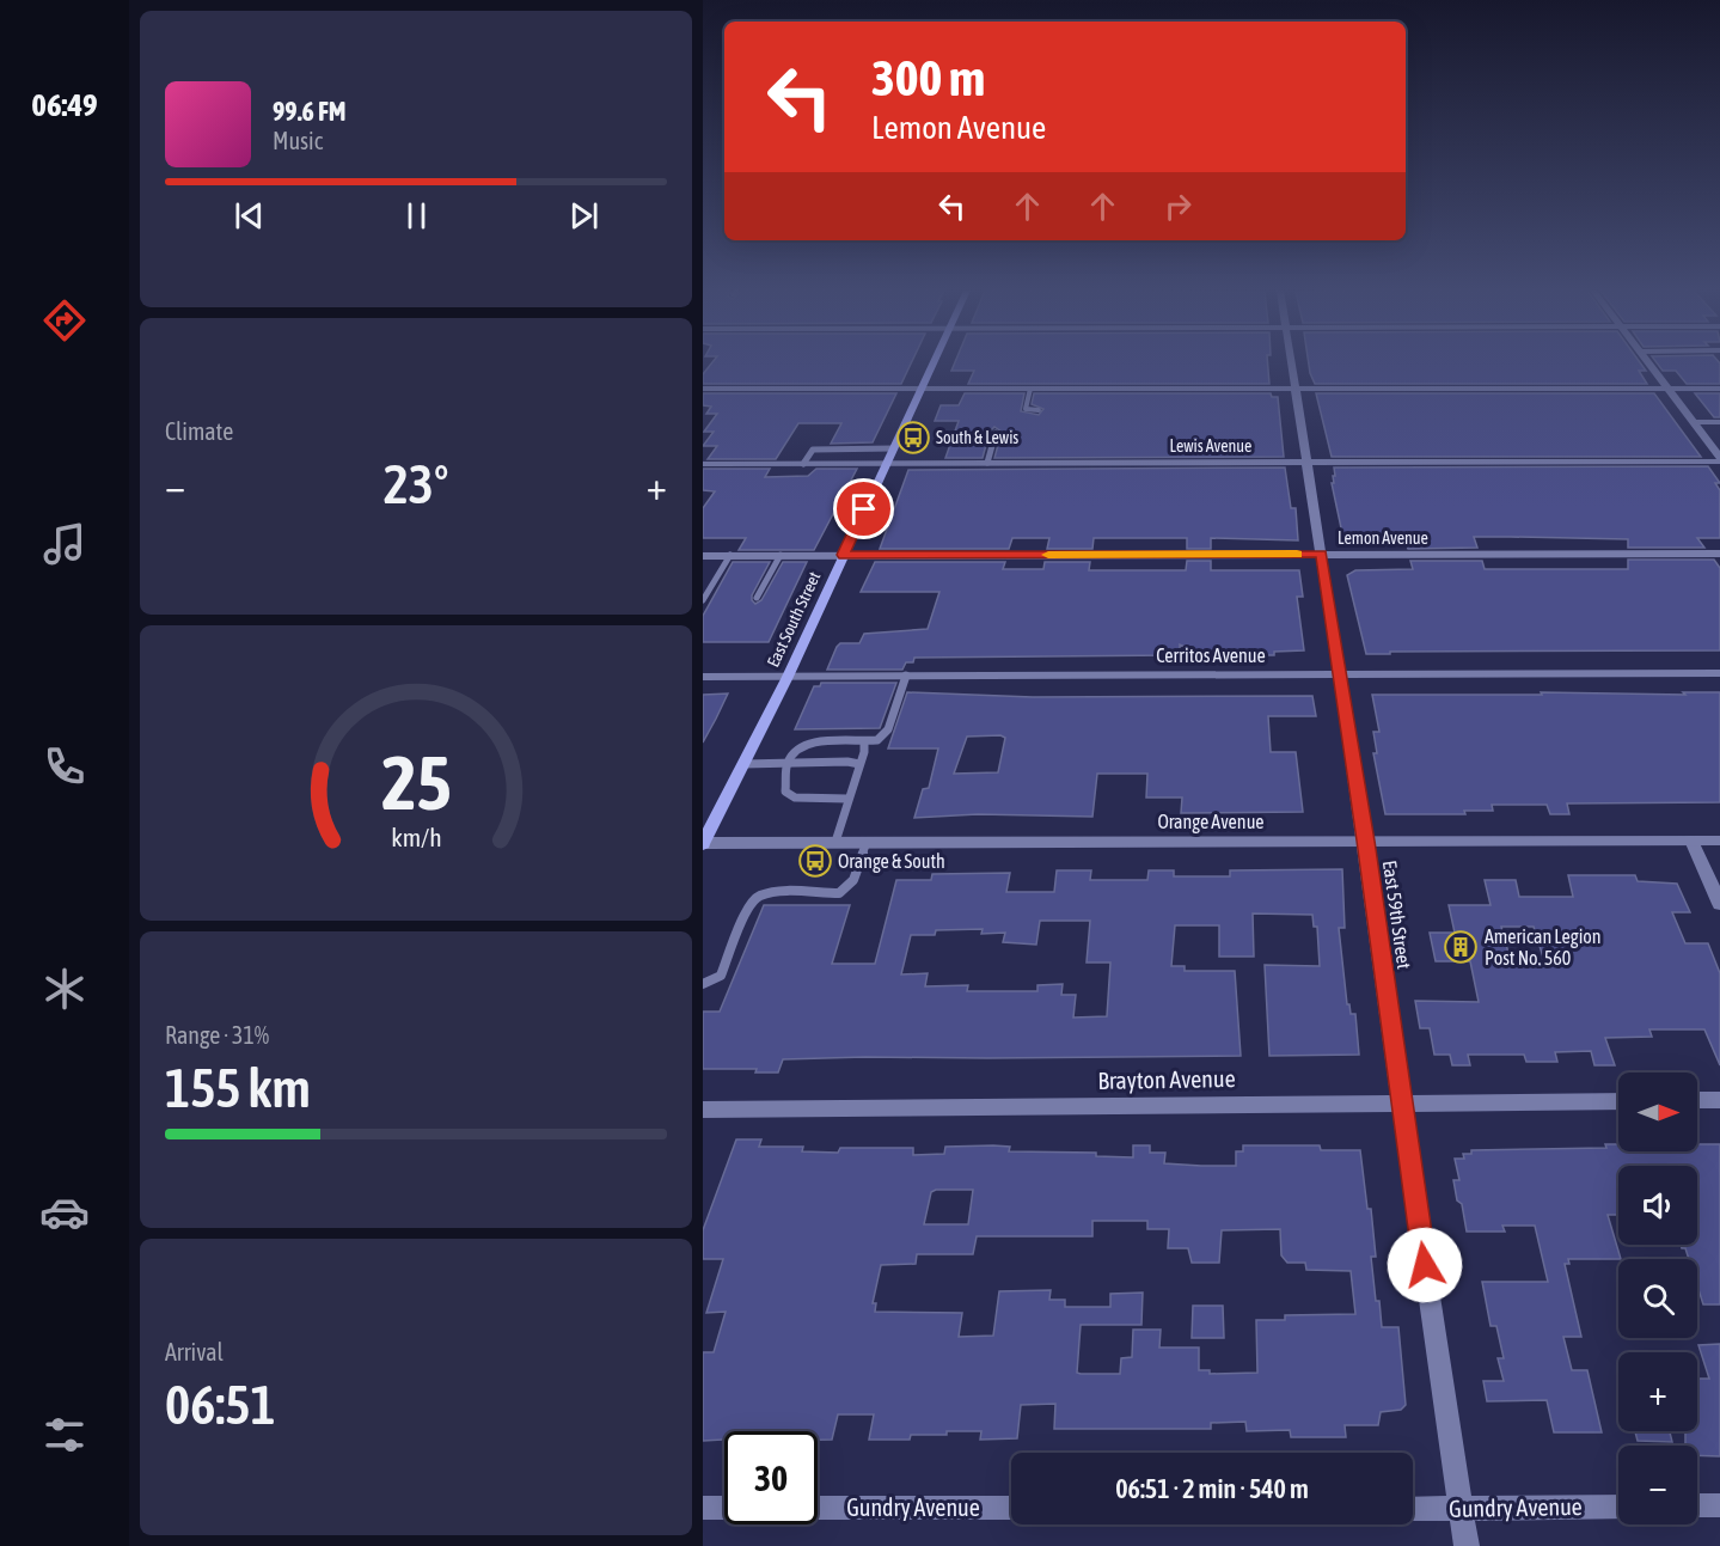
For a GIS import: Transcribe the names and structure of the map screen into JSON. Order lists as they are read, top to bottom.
{
  "streets": {
    "main road": ["East South Street"],
    "street": [
      "Lewis Avenue",
      "Lemon Avenue",
      "Cerritos Avenue",
      "Orange Avenue",
      "East 59th Street",
      "Brayton Avenue",
      "Gundry Avenue"
    ]
  },
  "crossings": [
    ["Lewis Avenue", "East South Street"],
    ["Lewis Avenue", "East 59th Street"],
    ["Lemon Avenue", "East South Street"],
    ["Lemon Avenue", "East 59th Street"],
    ["East South Street", "Cerritos Avenue"],
    ["East South Street", "Orange Avenue"],
    ["Cerritos Avenue", "East 59th Street"],
    ["Orange Avenue", "East 59th Street"],
    ["East 59th Street", "Brayton Avenue"],
    ["East 59th Street", "Gundry Avenue"]
  ],
  "places": {
    "bus stop": ["South & Lewis", "Orange & South"],
    "building": ["American Legion Post No. 560"]
  },
  "north": "right",
  "page": {
    "tabs": "06:49",
    "turn": ["300 m", "Lemon Avenue"],
    "song": ["99.6 FM", "Music"],
    "tile": [
      "Climate",
      ["Range · 31%", "155 km"],
      ["Arrival", "06:51"]
    ],
    "heat": ["−", "23°", "+"],
    "map_buttons": ["+", "−"],
    "limit": "30",
    "trip": "06:51 · 2 min · 540 m",
    "gauge": ["25", "km/h"]
  }
}
